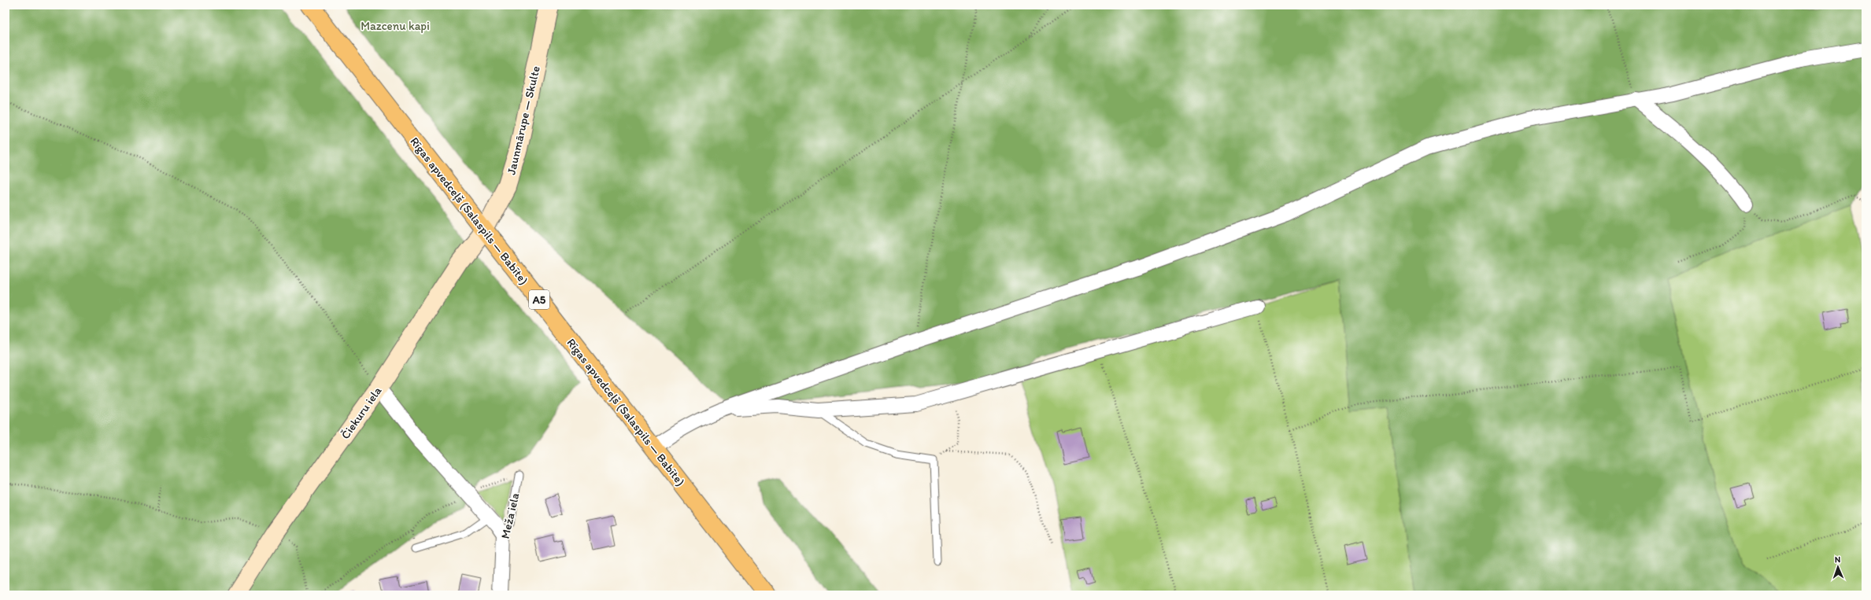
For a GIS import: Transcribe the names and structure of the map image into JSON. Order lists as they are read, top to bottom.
{
  "streets": {
    "highway": ["Rīgas apvedceļš (Salaspils — Babīte)", "A5"],
    "main road": ["Jaunmārupe — Skulte", "Čiekuru iela"],
    "street": ["Meža iela"]
  },
  "crossings": [
    ["Jaunmārupe — Skulte", "Rīgas apvedceļš (Salaspils — Babīte)"],
    ["Jaunmārupe — Skulte", "Čiekuru iela"],
    ["Rīgas apvedceļš (Salaspils — Babīte)", "Čiekuru iela"]
  ],
  "parks": ["Mazcenu kapi"],
  "north": "top"
}
